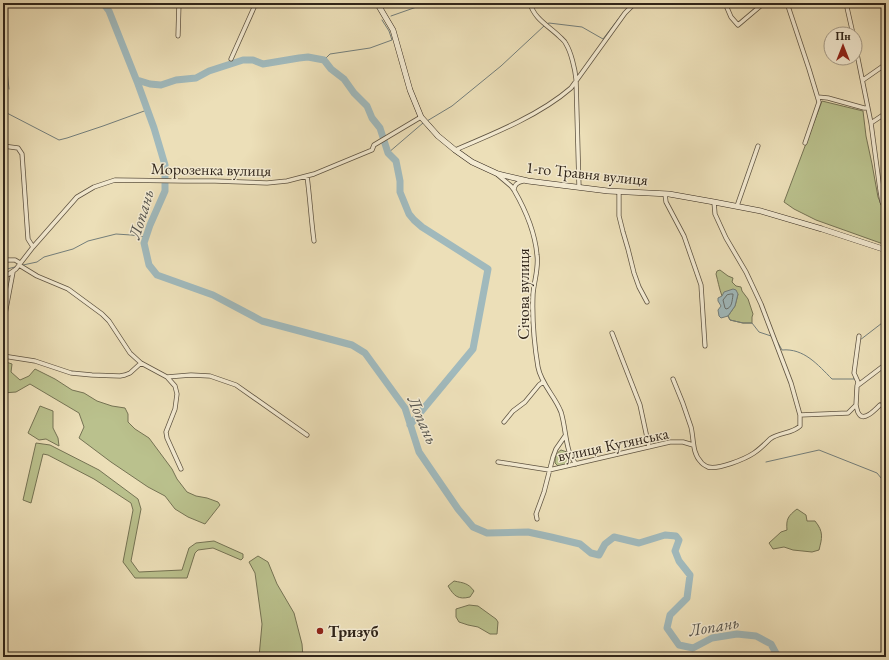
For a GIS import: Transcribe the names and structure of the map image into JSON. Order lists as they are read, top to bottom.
{
  "streets": {
    "street": [
      "Морозенка вулиця",
      "1-го Травня вулиця",
      "Січова вулиця",
      "вулиця Кутянська"
    ]
  },
  "crossings": [
    ["Морозенка вулиця", "1-го Травня вулиця"],
    ["1-го Травня вулиця", "Січова вулиця"],
    ["Січова вулиця", "вулиця Кутянська"]
  ],
  "water": ["Лопань"],
  "places": ["Тризуб"],
  "north": "top"
}
